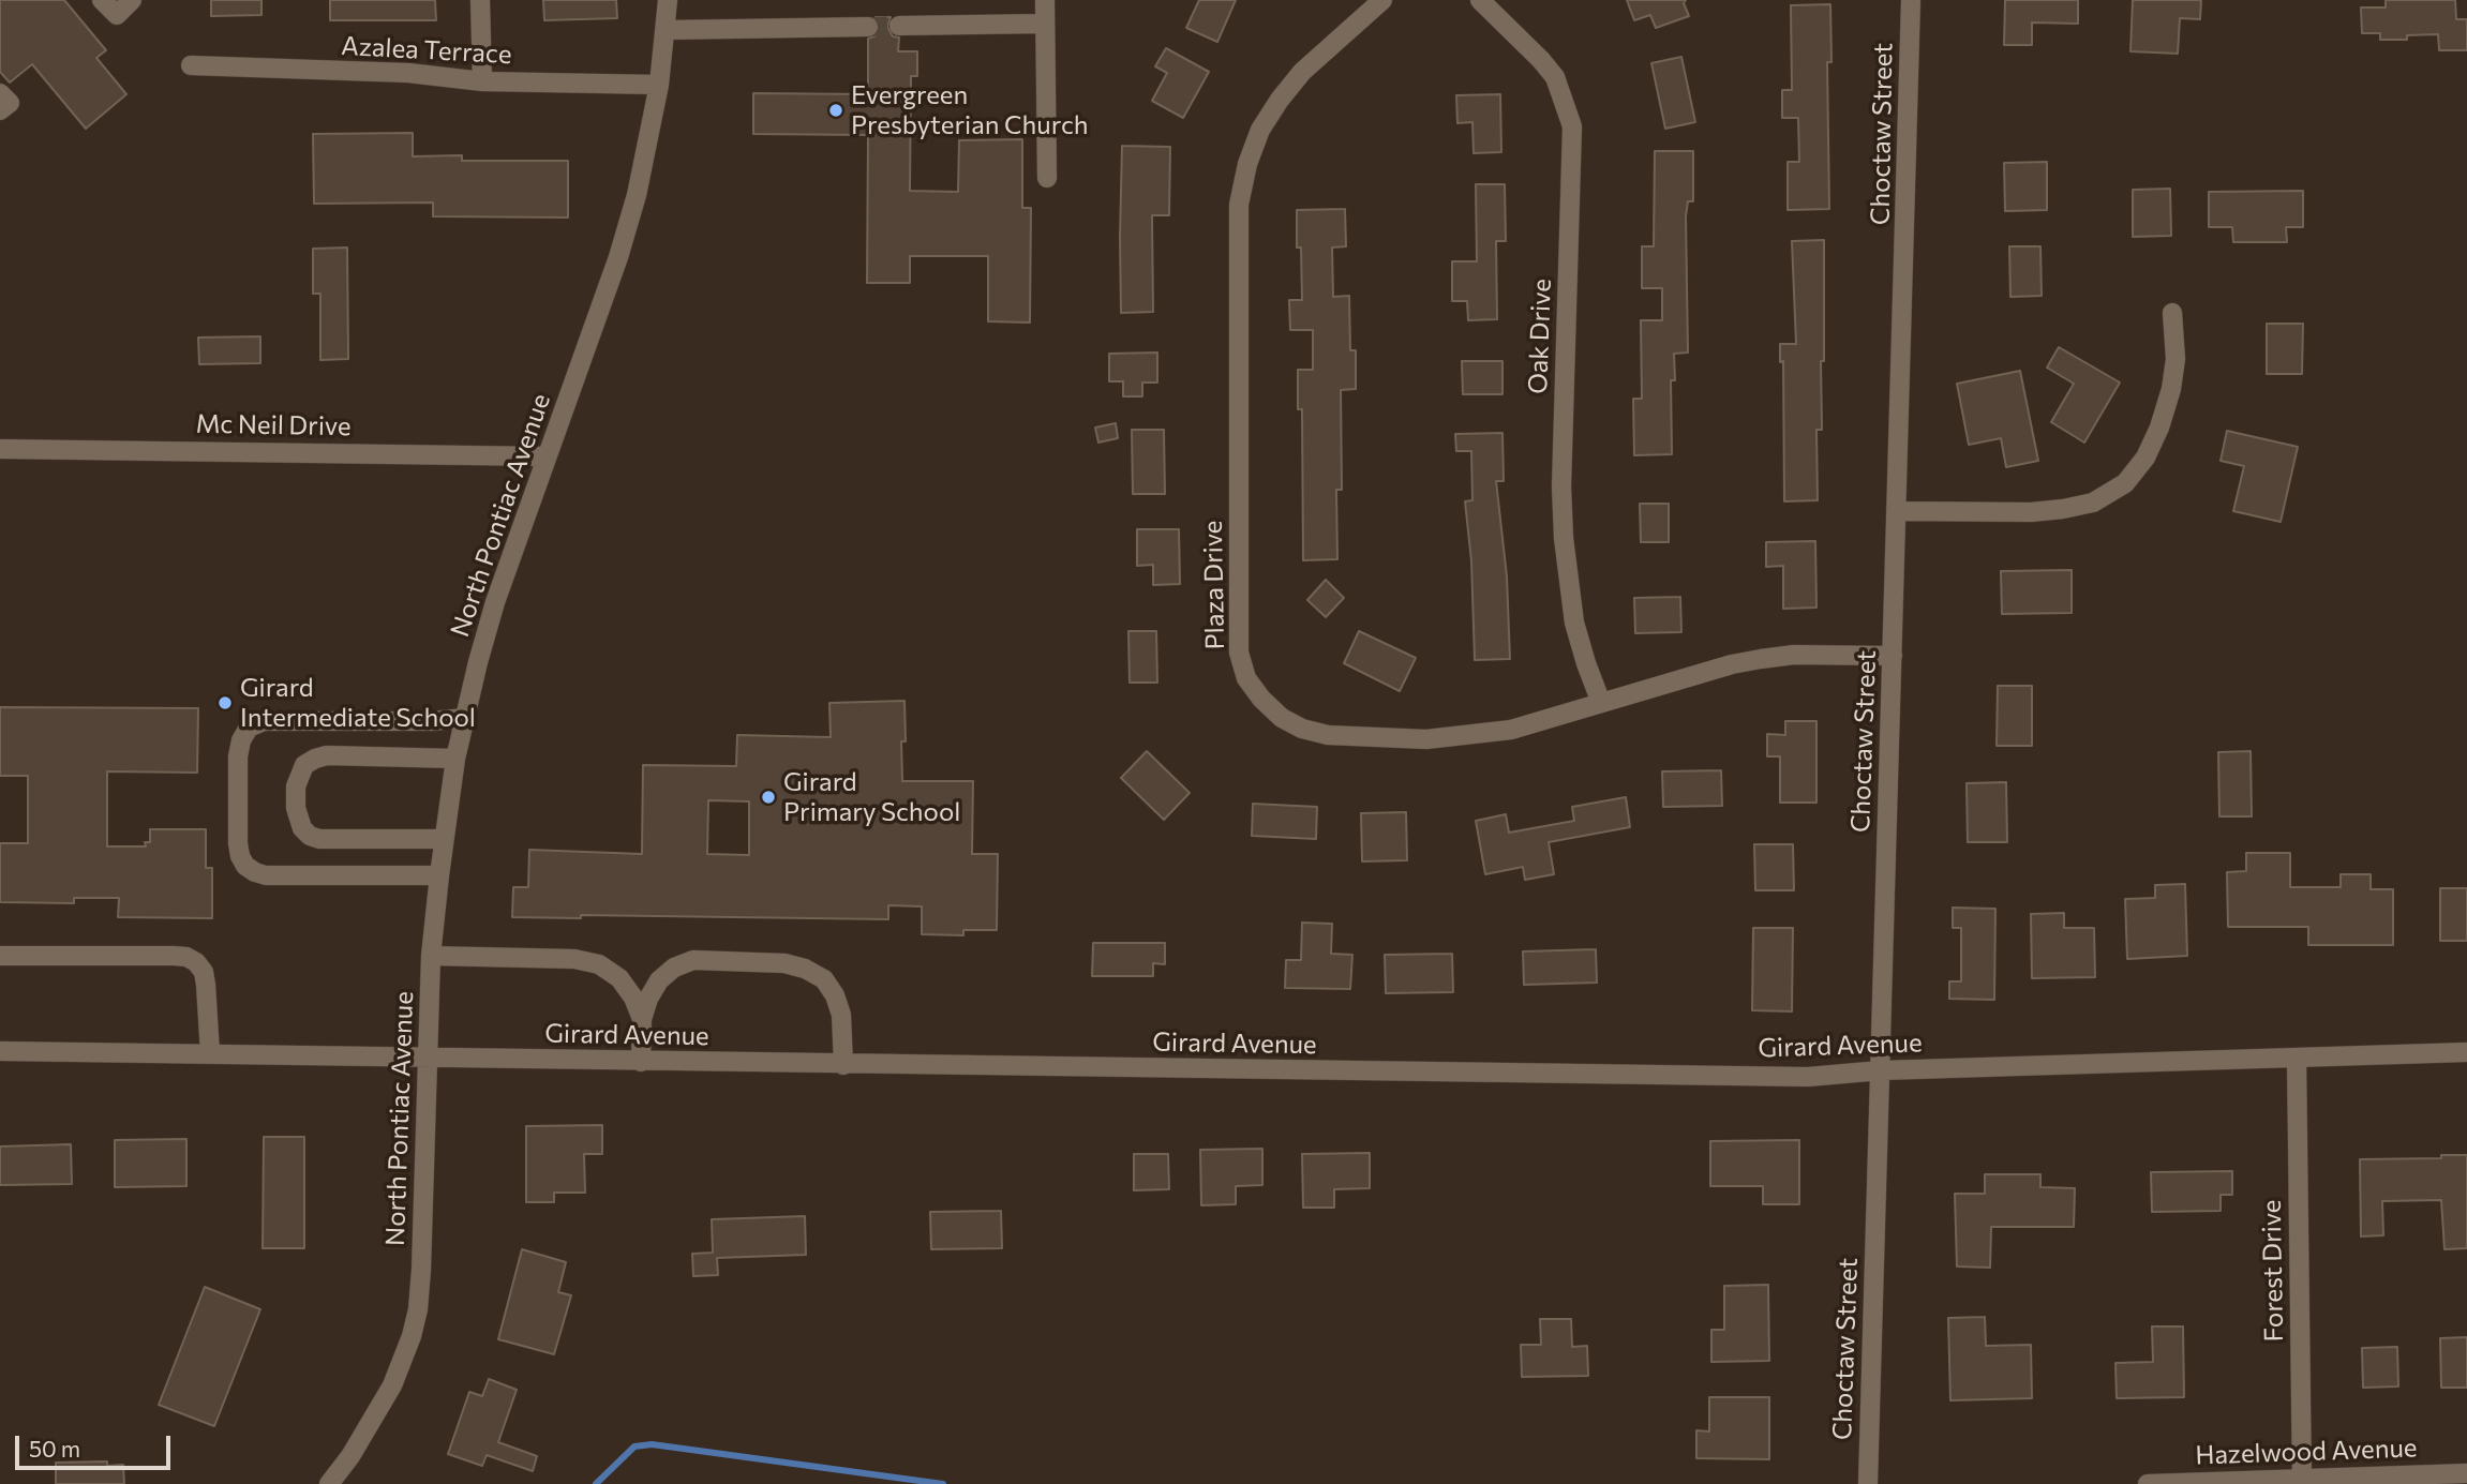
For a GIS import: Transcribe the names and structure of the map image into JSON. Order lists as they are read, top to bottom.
{
  "streets": {
    "street": [
      "Azalea Terrace",
      "Choctaw Street",
      "Oak Drive",
      "Mc Neil Drive",
      "North Pontiac Avenue",
      "Plaza Drive",
      "Girard Avenue",
      "Forest Drive",
      "Hazelwood Avenue"
    ]
  },
  "crossings": [
    ["Azalea Terrace", "North Pontiac Avenue"],
    ["Choctaw Street", "Plaza Drive"],
    ["Choctaw Street", "Girard Avenue"],
    ["Oak Drive", "Plaza Drive"],
    ["Mc Neil Drive", "North Pontiac Avenue"],
    ["North Pontiac Avenue", "Girard Avenue"],
    ["Girard Avenue", "Forest Drive"],
    ["Forest Drive", "Hazelwood Avenue"]
  ],
  "places": ["Evergreen Presbyterian Church", "Girard Intermediate School", "Girard Primary School"],
  "scale_bar": "50 m"
}
